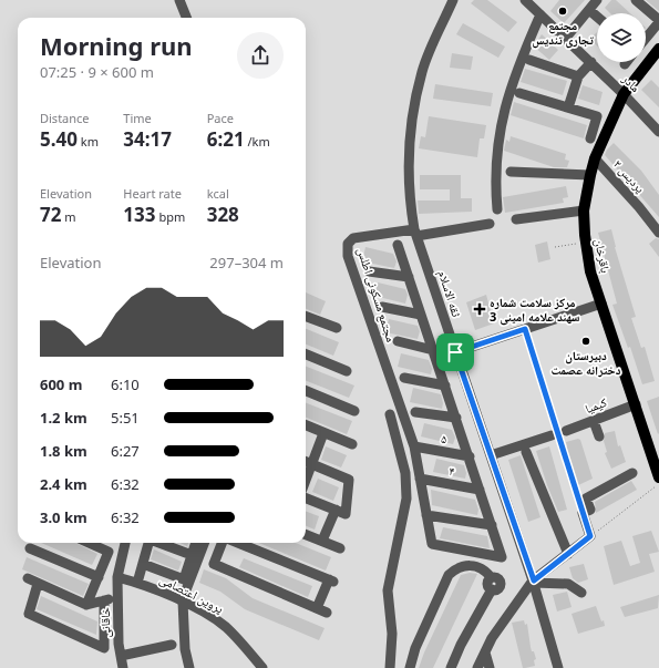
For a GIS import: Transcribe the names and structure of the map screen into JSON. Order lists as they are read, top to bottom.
{
  "streets": {
    "main road": ["باقرخان"],
    "street": [
      "مادر",
      "پردیس ۲",
      "ثقه الاسلام",
      "مجتمع مسکونی اطلس",
      "کیمیا",
      "۵",
      "۴",
      "پروین اعتصامی",
      "خاقانی"
    ]
  },
  "crossings": [
    ["مادر", "باقرخان"],
    ["پردیس ۲", "باقرخان"],
    ["باقرخان", "کیمیا"],
    ["ثقه الاسلام", "مجتمع مسکونی اطلس"],
    ["مجتمع مسکونی اطلس", "۵"],
    ["پروین اعتصامی", "خاقانی"]
  ],
  "places": {
    "other": ["مجتمع تجاری تندیس", "دبیرستان دخترانه عصمت"],
    "health": ["مرکز سلامت شماره 3 سهند علامه امینی"]
  },
  "page": {
    "heading": ["Morning run", "07:25 · 9 × 600 m"],
    "stats": [
      ["Distance", "5.40 km"],
      ["Time", "34:17"],
      ["Pace", "6:21 /km"],
      ["Elevation", "72 m"],
      ["Heart rate", "133 bpm"],
      ["kcal", "328"]
    ],
    "chart": ["Elevation", "297–304 m"],
    "list": [
      {
        "name": "600 m",
        "note": "6:10"
      },
      {
        "name": "1.2 km",
        "note": "5:51"
      },
      {
        "name": "1.8 km",
        "note": "6:27"
      },
      {
        "name": "2.4 km",
        "note": "6:32"
      },
      {
        "name": "3.0 km",
        "note": "6:32"
      }
    ]
  }
}
